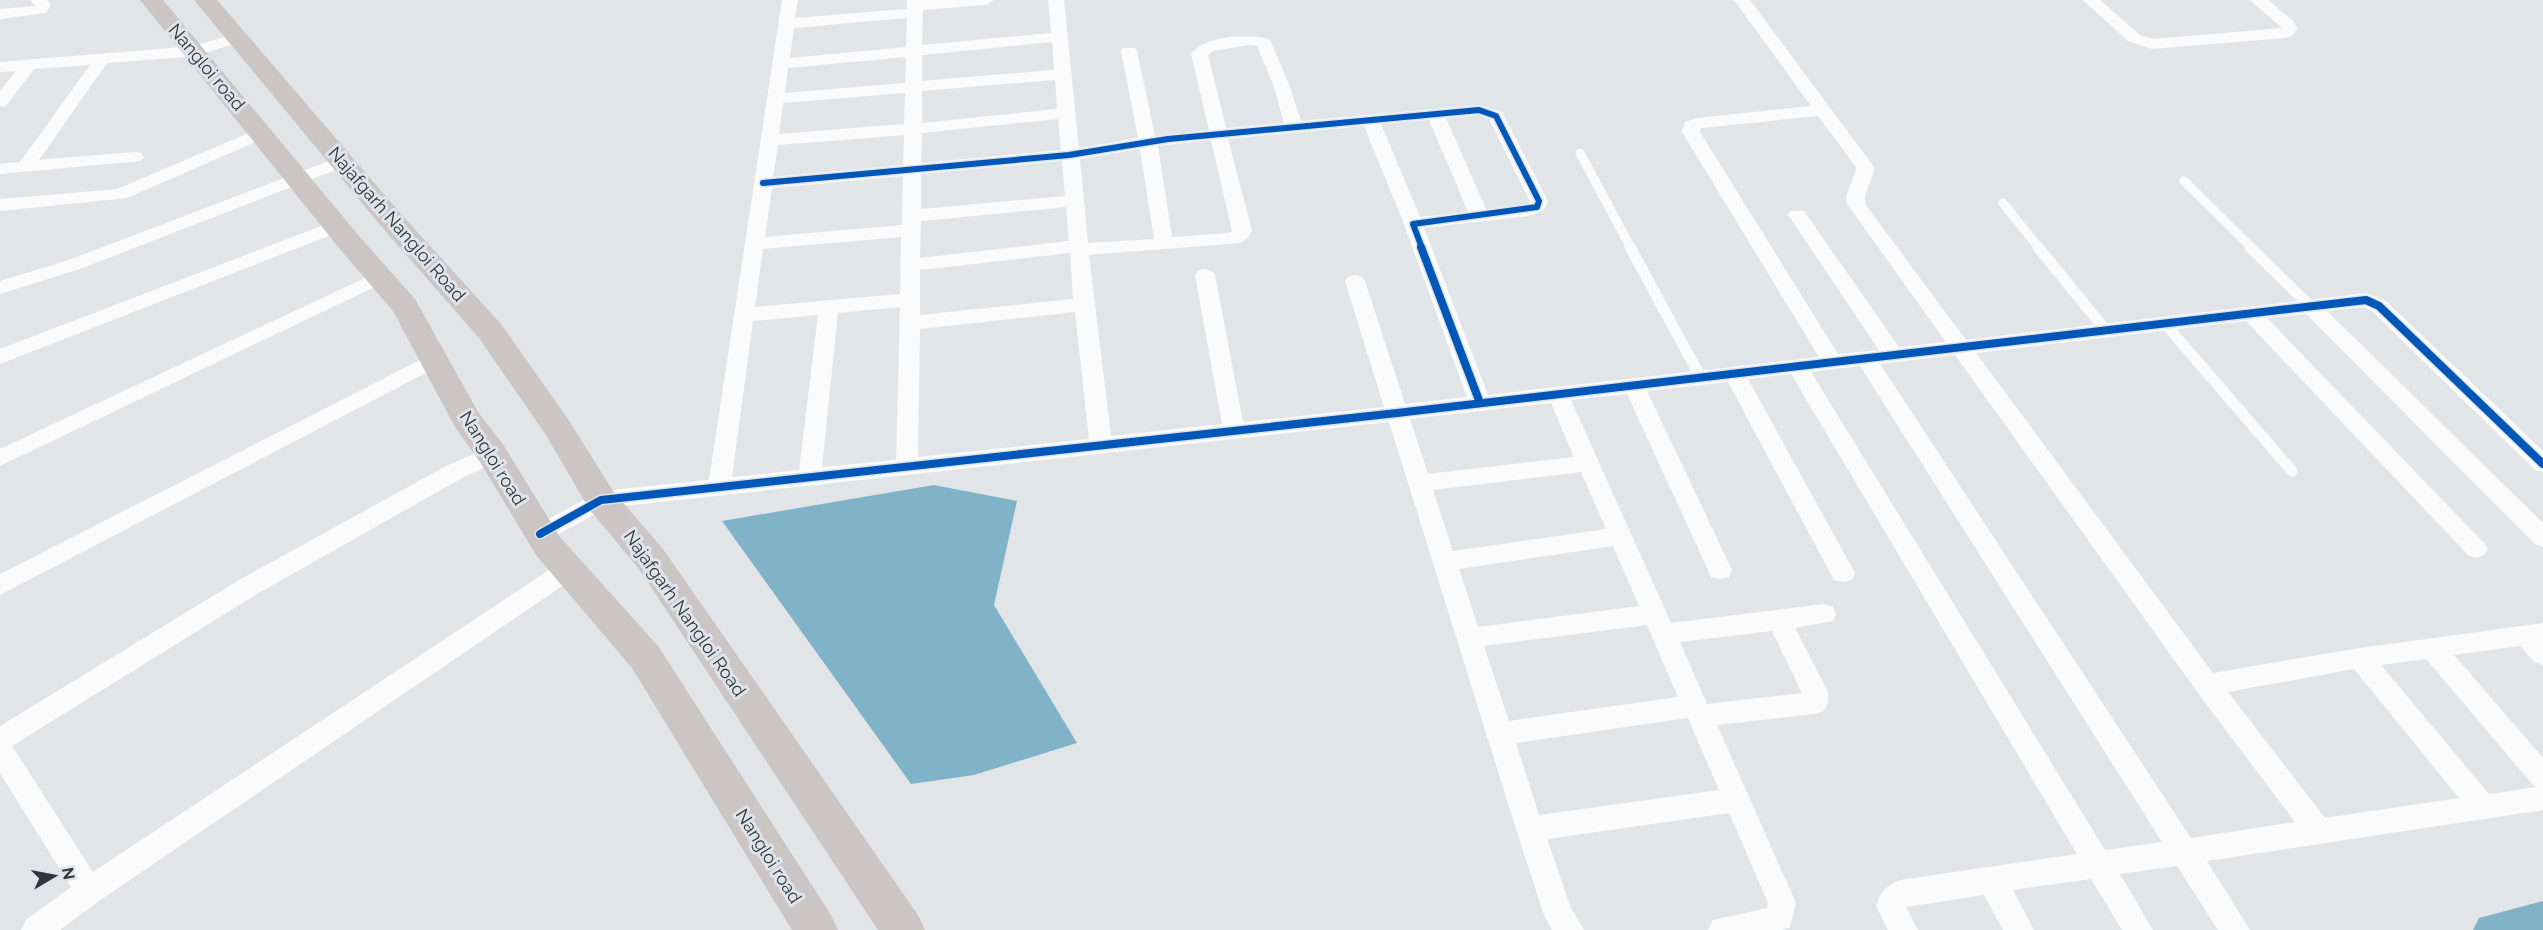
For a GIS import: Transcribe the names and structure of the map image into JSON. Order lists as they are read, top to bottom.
{
  "streets": {
    "main road": ["Nangloi road", "Najafgarh Nangloi Road"]
  },
  "north": "right"
}
